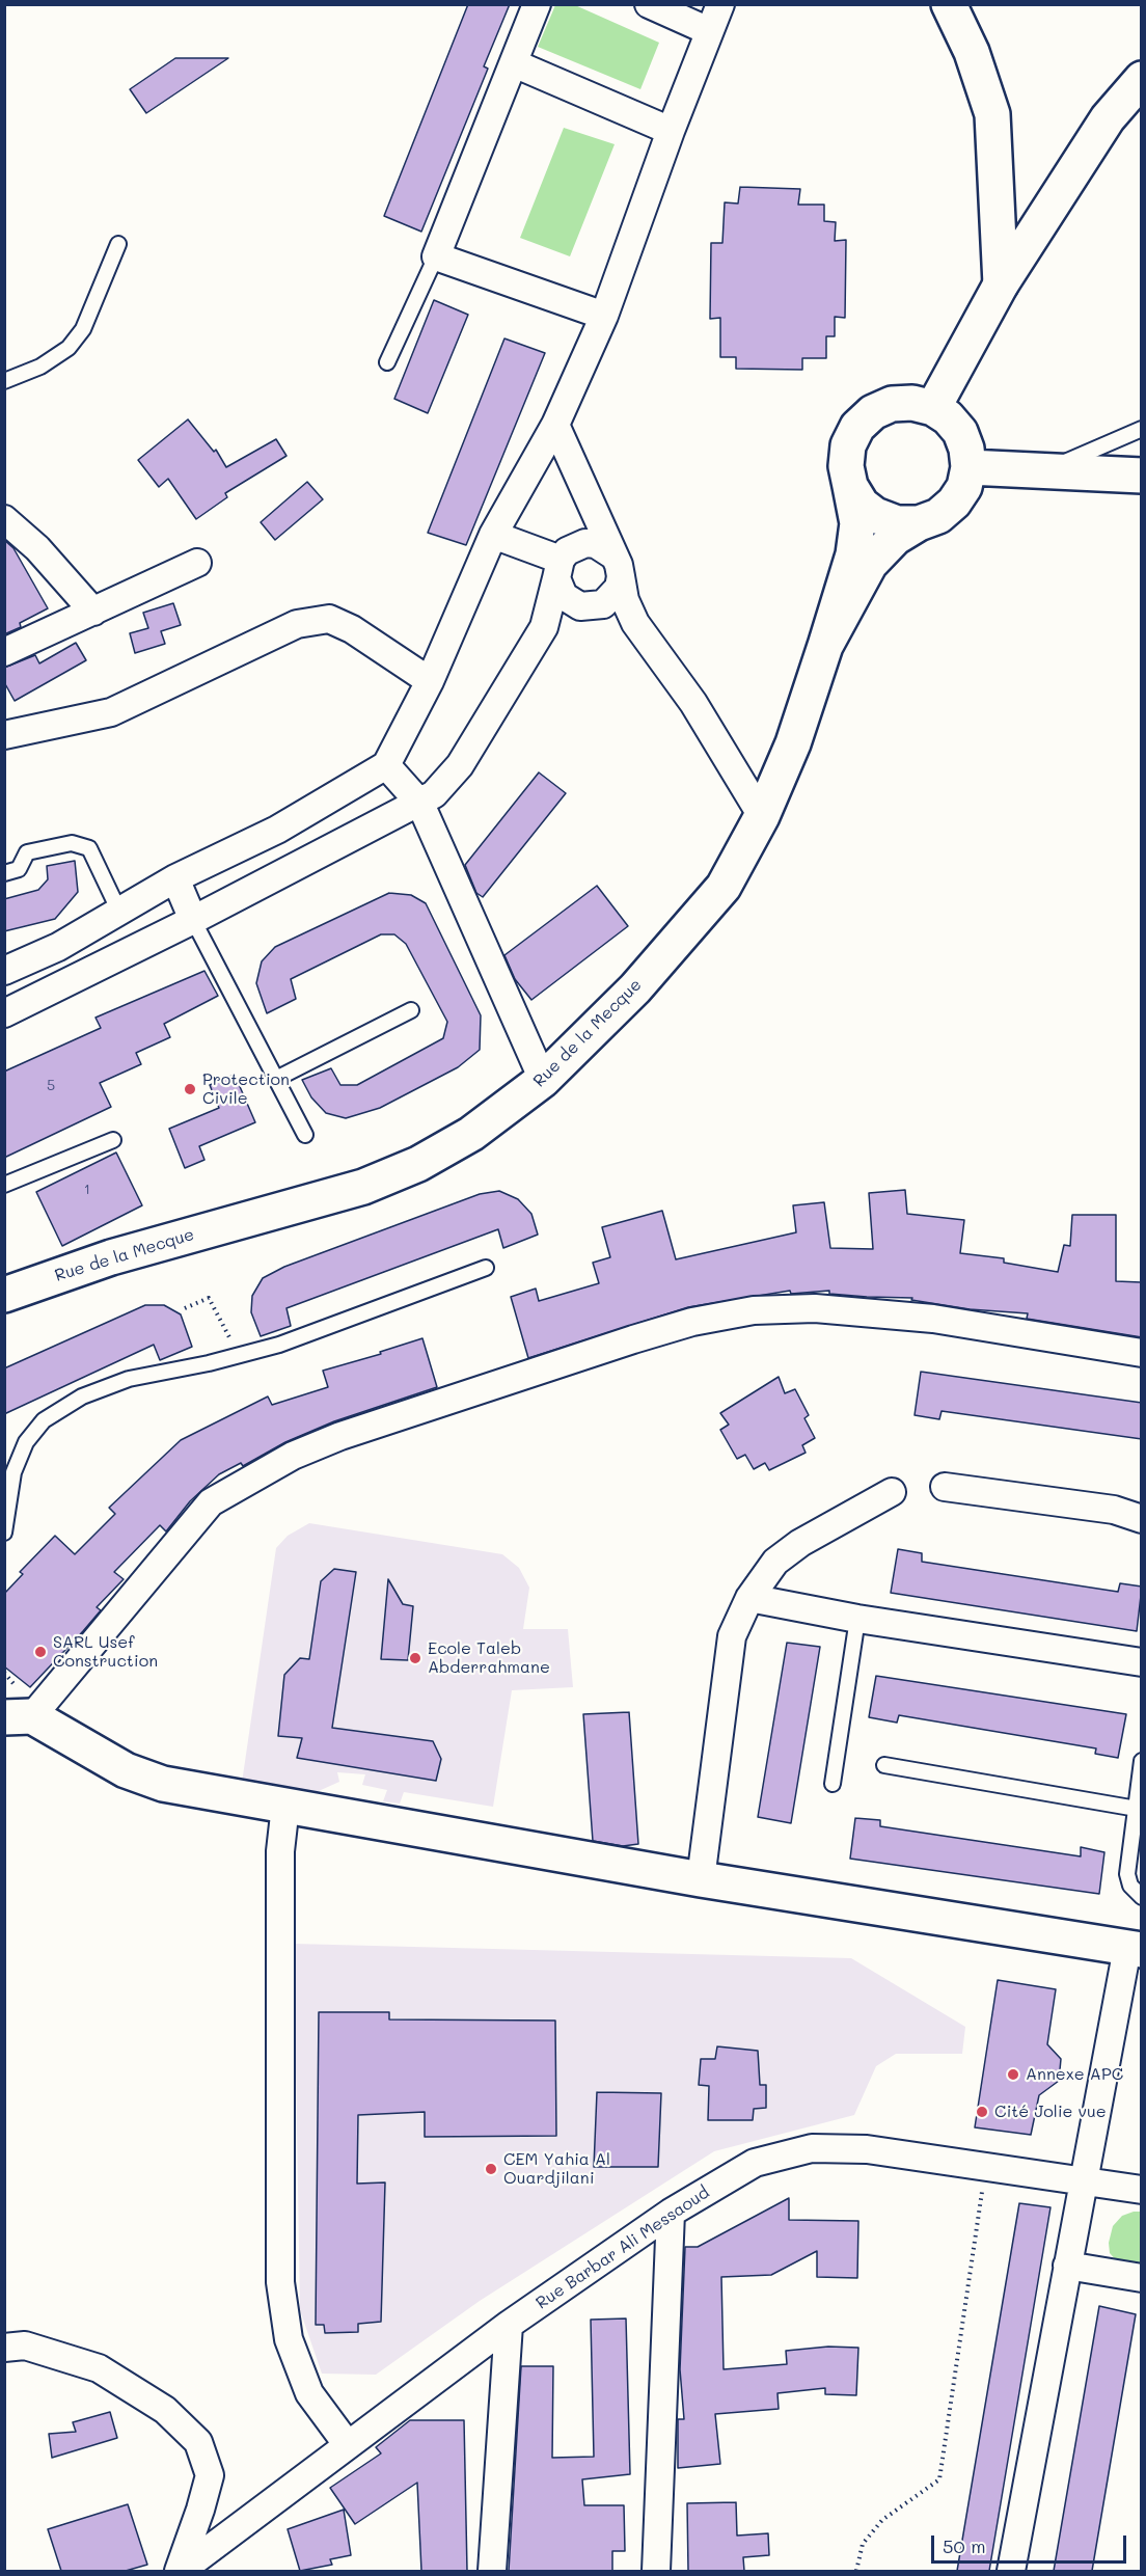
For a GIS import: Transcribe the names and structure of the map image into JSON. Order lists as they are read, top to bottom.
{
  "streets": {
    "main road": ["Rue de la Mecque"],
    "street": ["Rue Barbar Ali Messaoud"]
  },
  "places": [
    "Protection Civile",
    "SARL Usef Construction",
    "Ecole Taleb Abderrahmane",
    "Annexe APC",
    "Cité Jolie vue",
    "CEM Yahia Al Ouardjilani"
  ],
  "house_numbers": ["5", "1"],
  "scale_bar": "50 m"
}
